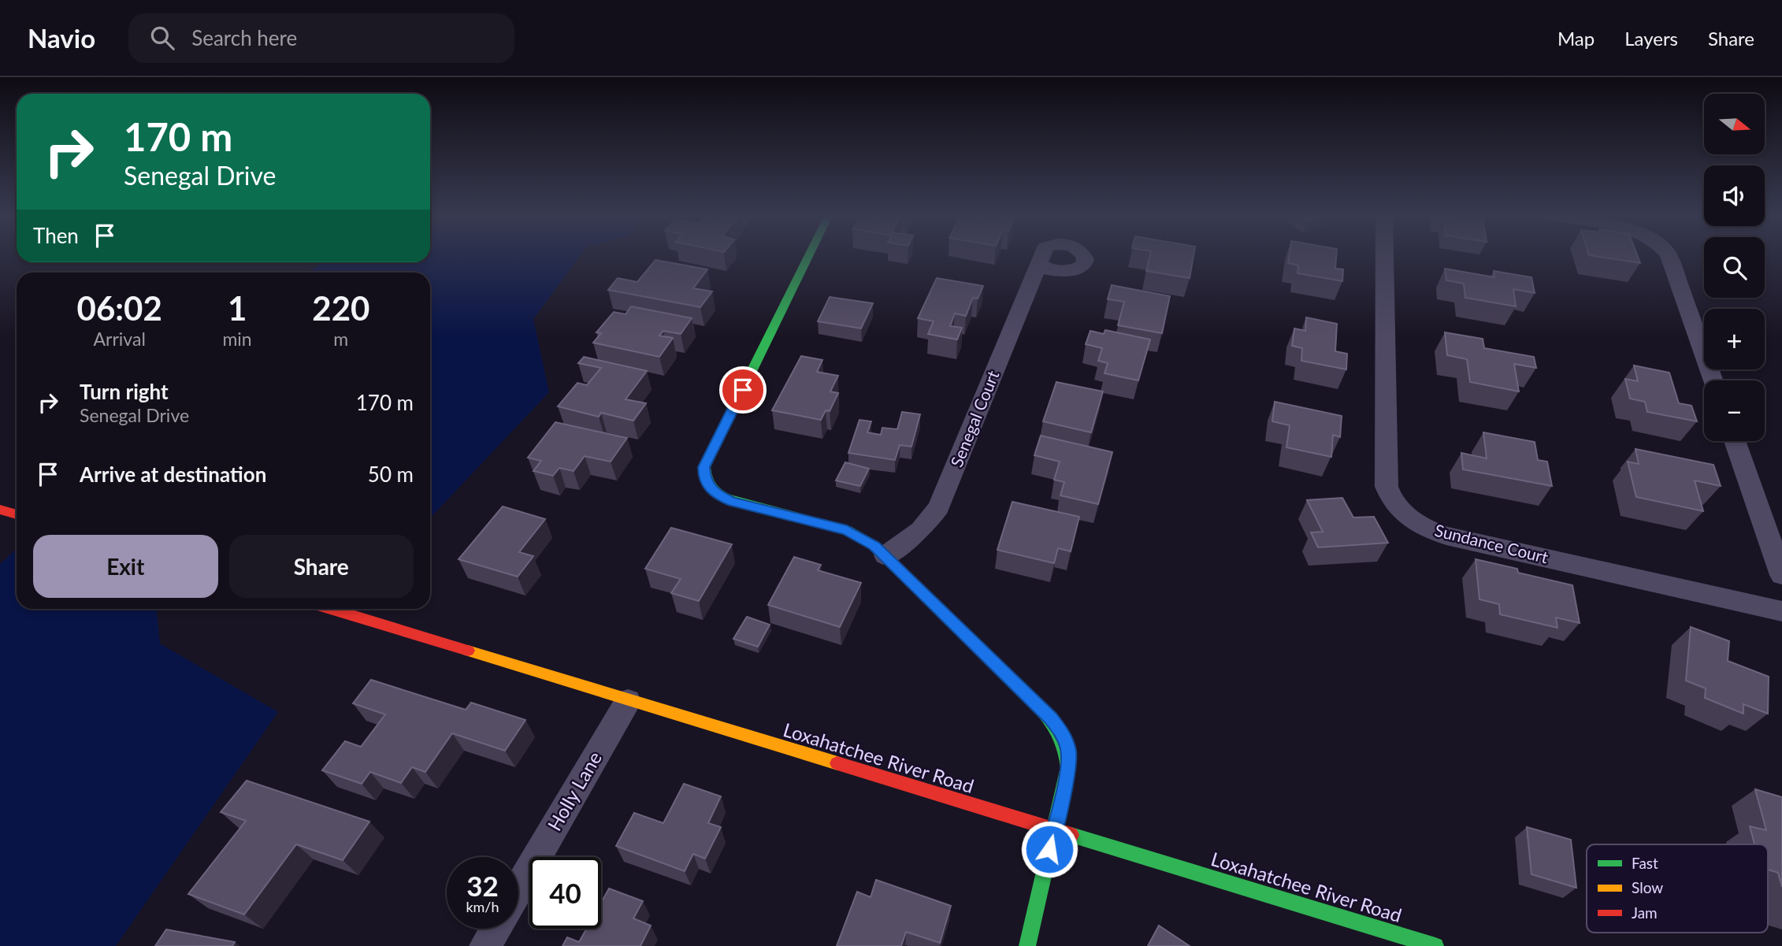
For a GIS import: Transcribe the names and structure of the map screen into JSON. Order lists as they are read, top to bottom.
{
  "streets": {
    "street": [
      "Senegal Court",
      "Sundance Court",
      "Loxahatchee River Road",
      "Holly Lane"
    ]
  },
  "crossings": [
    ["Loxahatchee River Road", "Holly Lane"]
  ],
  "legend": ["Fast", "Slow", "Jam"],
  "north": "right",
  "page": {
    "header": "Navio",
    "search": "Search here",
    "nav": ["Map", "Layers", "Share"],
    "map_buttons": ["+", "−"],
    "turn": ["170 m", "Senegal Drive"],
    "then": "Then",
    "eta": [
      "06:02",
      "Arrival",
      "1",
      "min",
      "220",
      "m"
    ],
    "list": [
      {
        "name": "Turn right",
        "note": "Senegal Drive",
        "value": "170 m"
      },
      {
        "name": "Arrive at destination",
        "value": "50 m"
      }
    ],
    "buttons": ["Exit", "Share"],
    "speed": "32 km/h",
    "limit": "40"
  }
}
